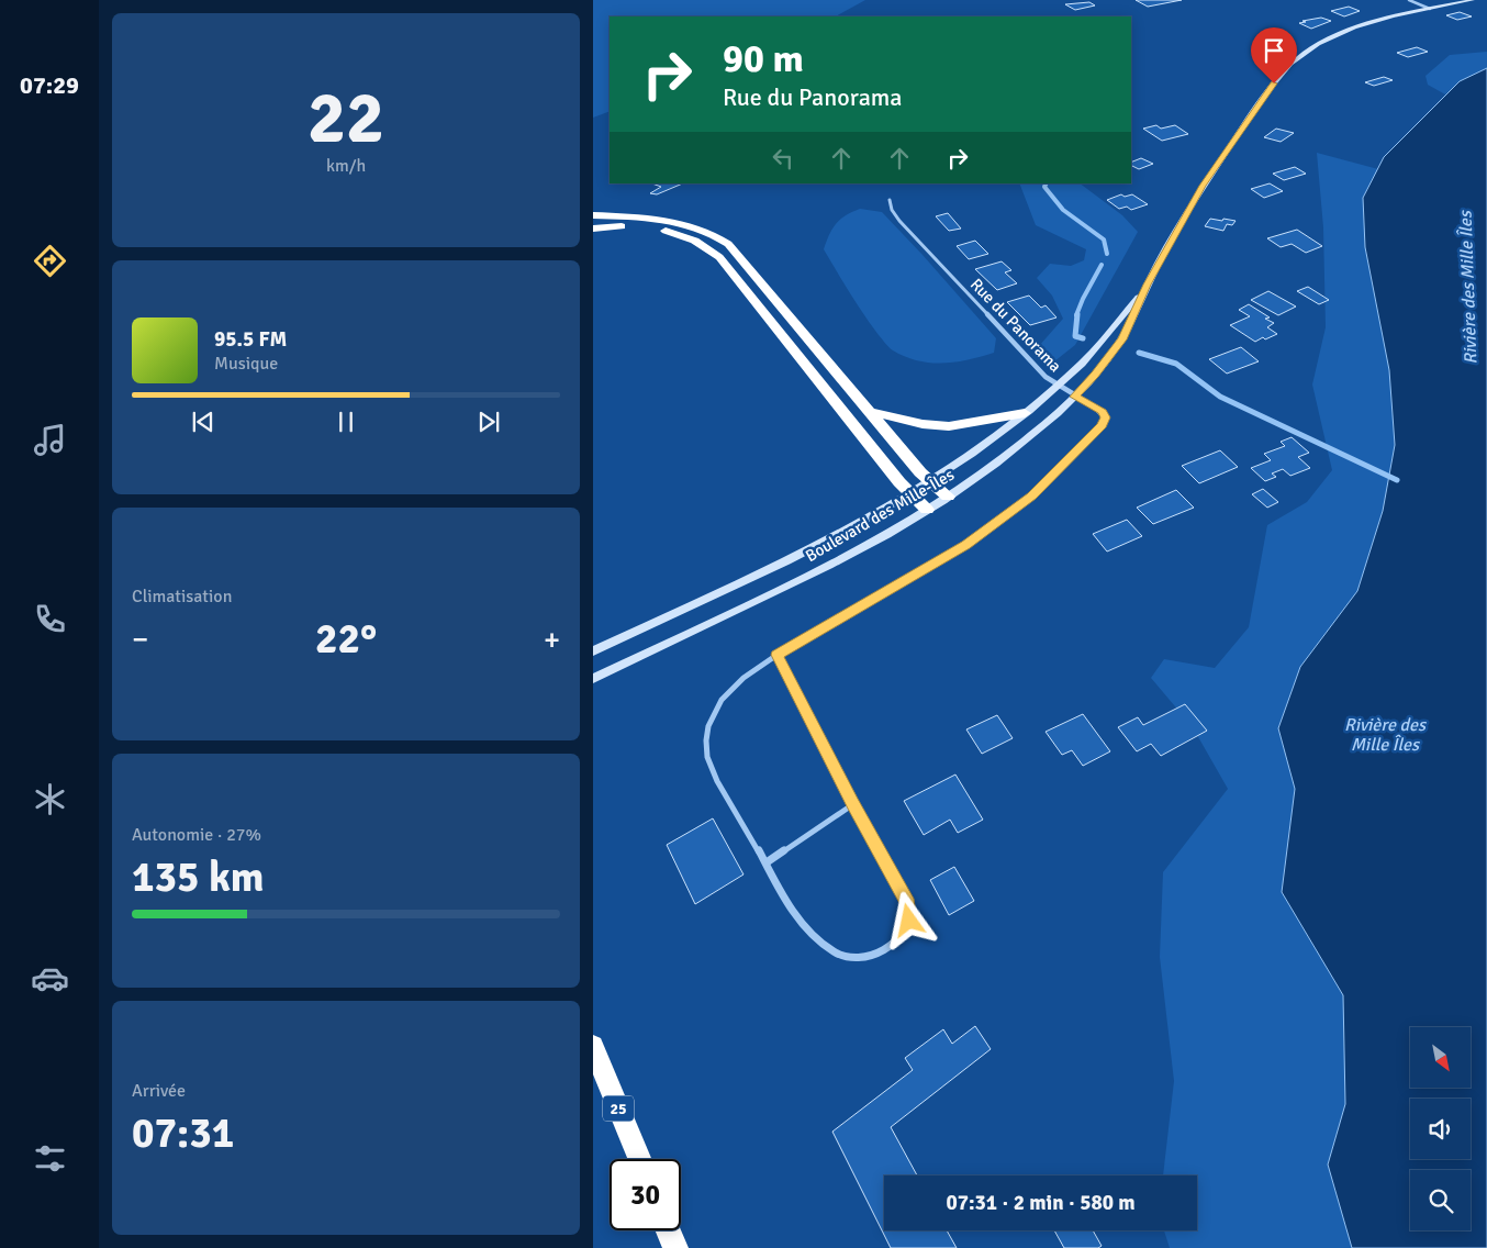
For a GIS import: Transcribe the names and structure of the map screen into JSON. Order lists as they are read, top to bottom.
{
  "streets": {
    "highway": ["25"],
    "street": ["Rue du Panorama", "Boulevard des Mille-Îles"]
  },
  "crossings": [
    ["Rue du Panorama", "Boulevard des Mille-Îles"]
  ],
  "water": ["Rivière des Mille Îles"],
  "north": "bottom right",
  "page": {
    "tabs": "07:29",
    "tile": [
      ["22", "km/h"],
      "Climatisation",
      ["Autonomie · 27%", "135 km"],
      ["Arrivée", "07:31"]
    ],
    "turn": ["90 m", "Rue du Panorama"],
    "song": ["95.5 FM", "Musique"],
    "heat": ["−", "22°", "+"],
    "limit": "30",
    "trip": "07:31 · 2 min · 580 m"
  }
}
